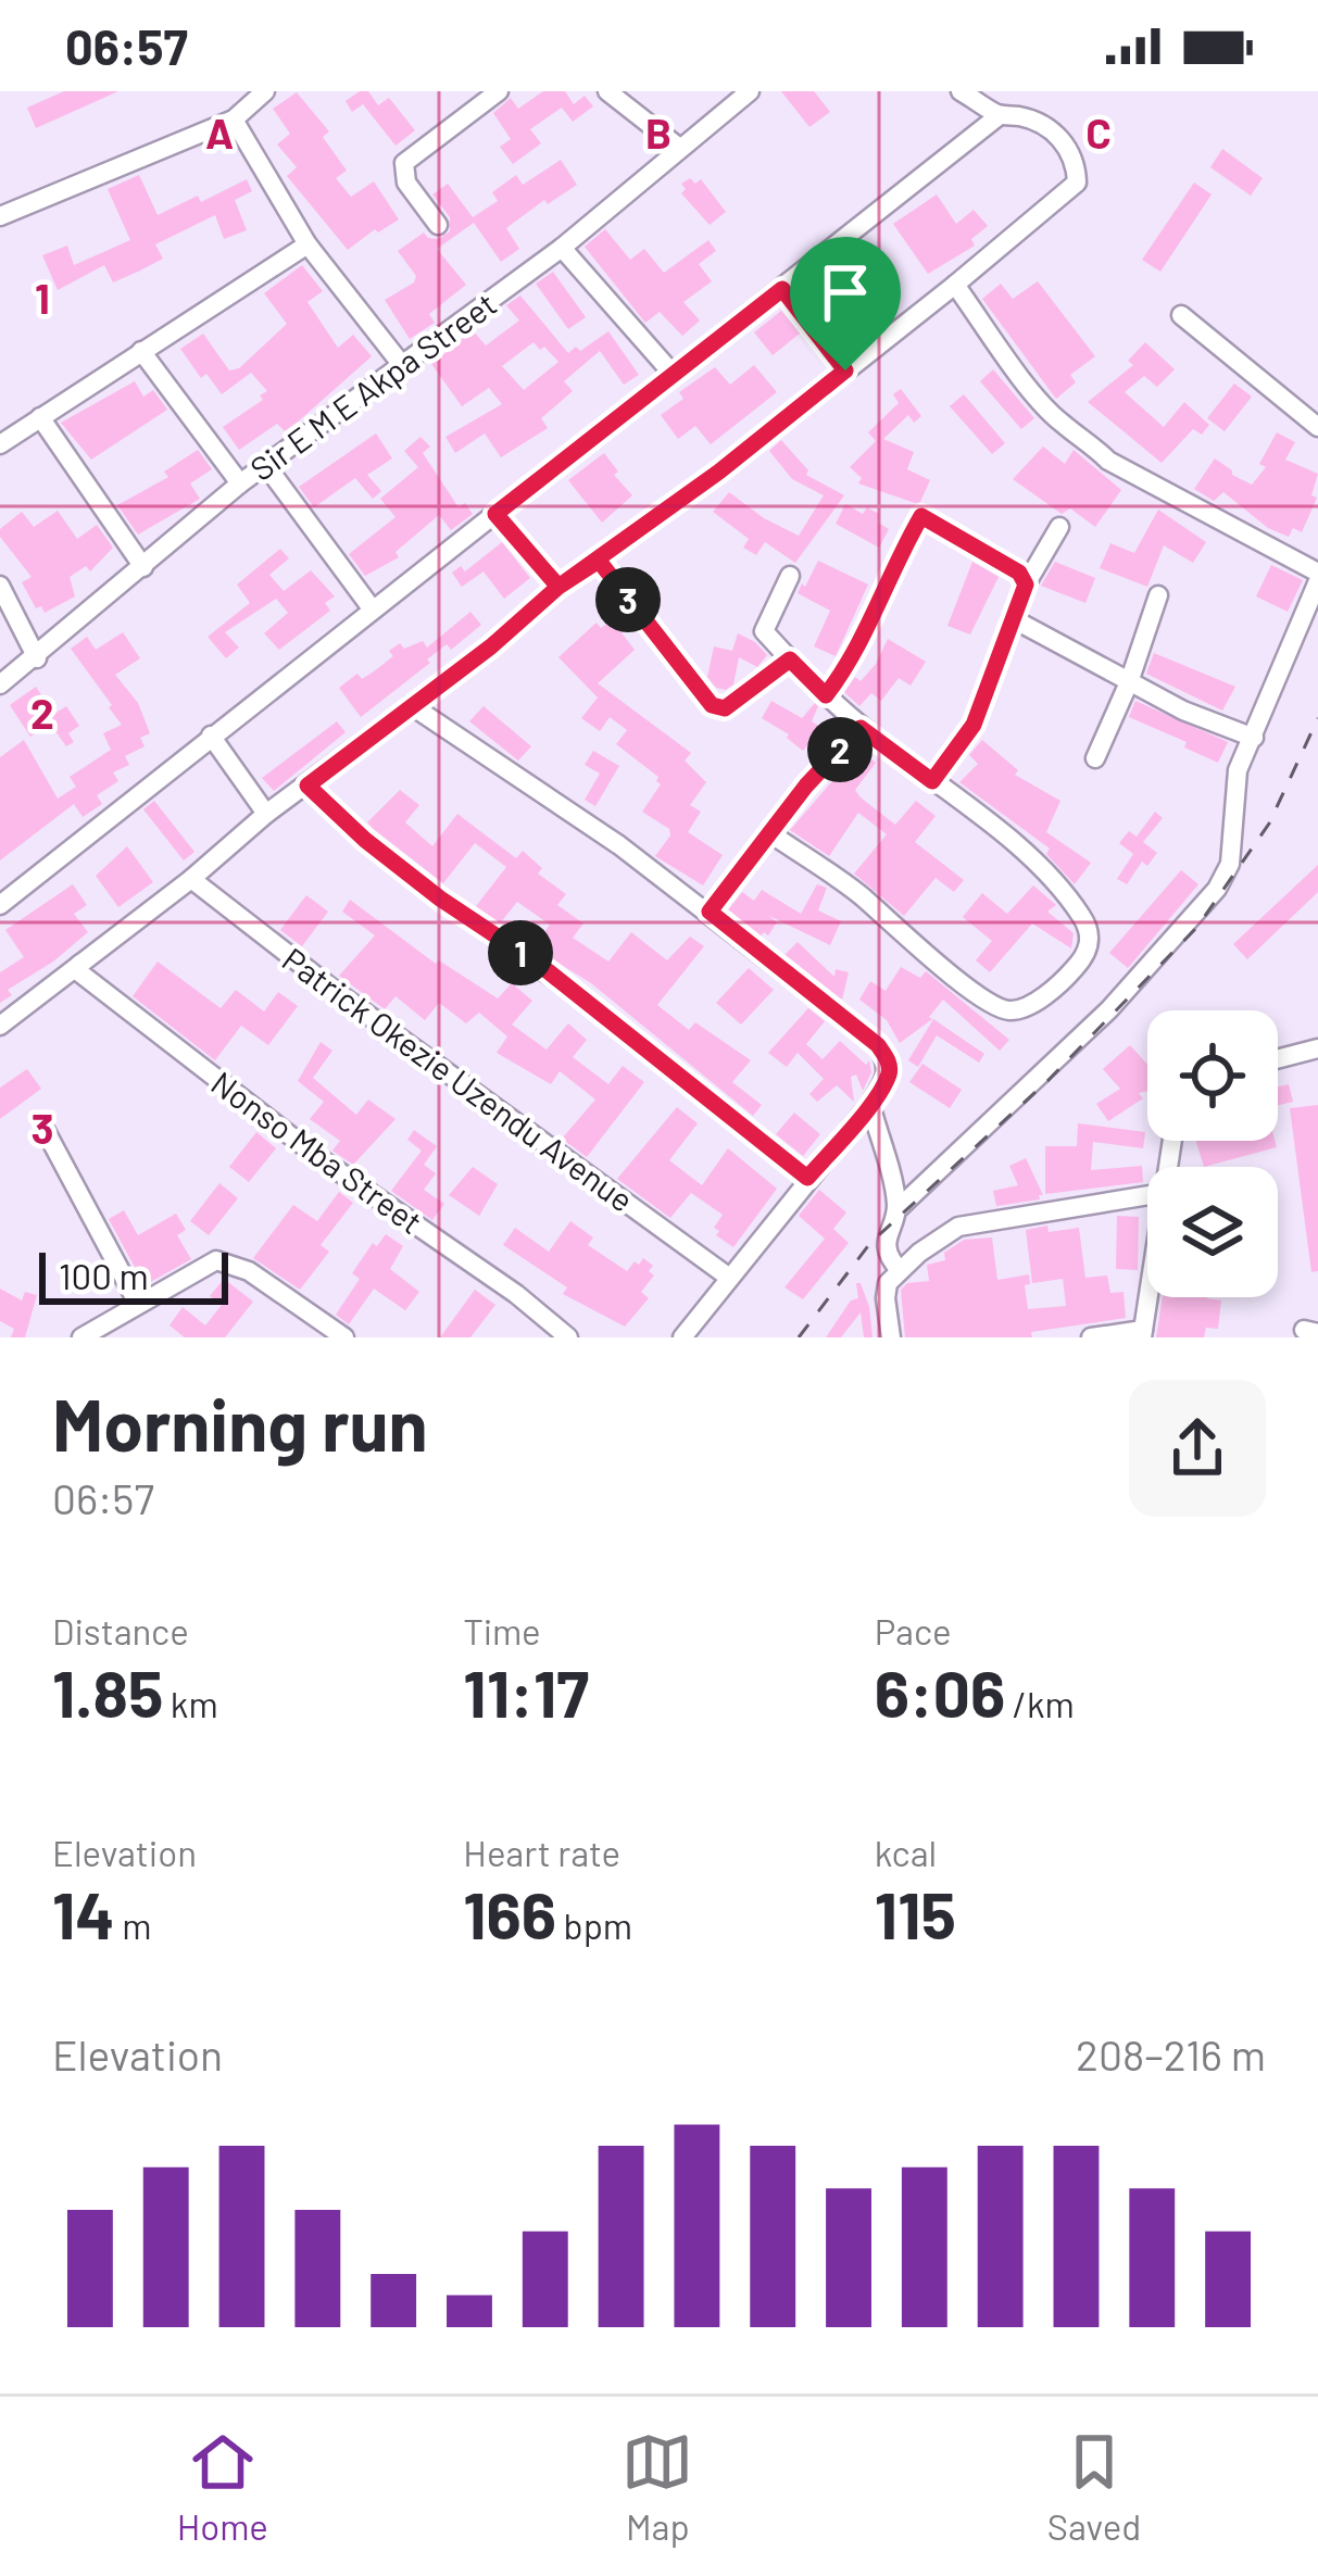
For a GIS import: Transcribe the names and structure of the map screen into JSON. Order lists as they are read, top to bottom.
{
  "streets": {
    "street": ["Sir E M E Akpa Street", "Patrick Okezie Uzendu Avenue", "Nonso Mba Street"]
  },
  "scale_bar": "100 m",
  "page": {
    "status": "06:57",
    "pins": ["3", "2", "1"],
    "scale": "100 m",
    "heading": ["Morning run", "06:57"],
    "stats": [
      ["Distance", "1.85 km"],
      ["Time", "11:17"],
      ["Pace", "6:06 /km"],
      ["Elevation", "14 m"],
      ["Heart rate", "166 bpm"],
      ["kcal", "115"]
    ],
    "chart": ["Elevation", "208–216 m"],
    "tabs": ["Home", "Map", "Saved"]
  },
  "grid": {
    "columns": ["A", "B", "C"],
    "rows": ["1", "2", "3"]
  }
}
